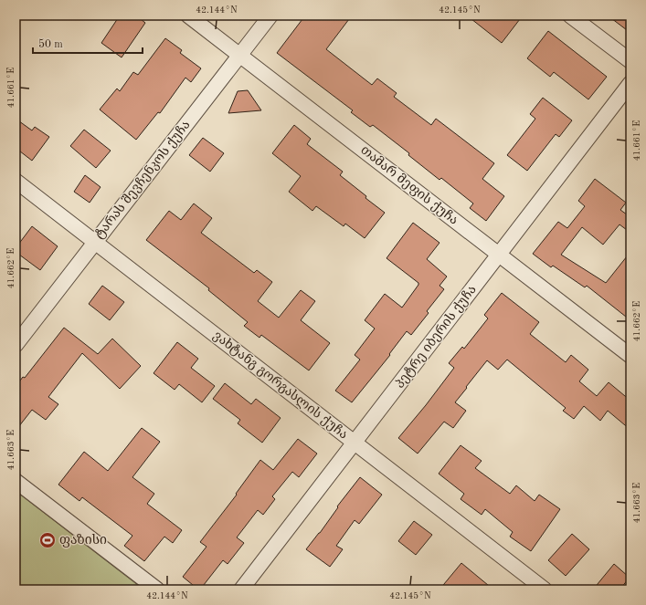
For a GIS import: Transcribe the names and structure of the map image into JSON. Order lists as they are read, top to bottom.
{
  "streets": {
    "street": [
      "ტარას შევჩენკოს ქუჩა",
      "თამარ მეფის ქუჩა",
      "პეტრე იბერის ქუჩა",
      "ვახტანგ გორგასლის ქუჩა"
    ]
  },
  "crossings": [
    ["ტარას შევჩენკოს ქუჩა", "თამარ მეფის ქუჩა"],
    ["ტარას შევჩენკოს ქუჩა", "ვახტანგ გორგასლის ქუჩა"],
    ["თამარ მეფის ქუჩა", "პეტრე იბერის ქუჩა"],
    ["პეტრე იბერის ქუჩა", "ვახტანგ გორგასლის ქუჩა"]
  ],
  "places": {
    "sports": ["ფაზისი"]
  },
  "scale_bar": "50 m",
  "coordinates": [
    "42.144°N",
    "42.145°N",
    "41.661°E",
    "41.662°E",
    "41.663°E"
  ]
}
